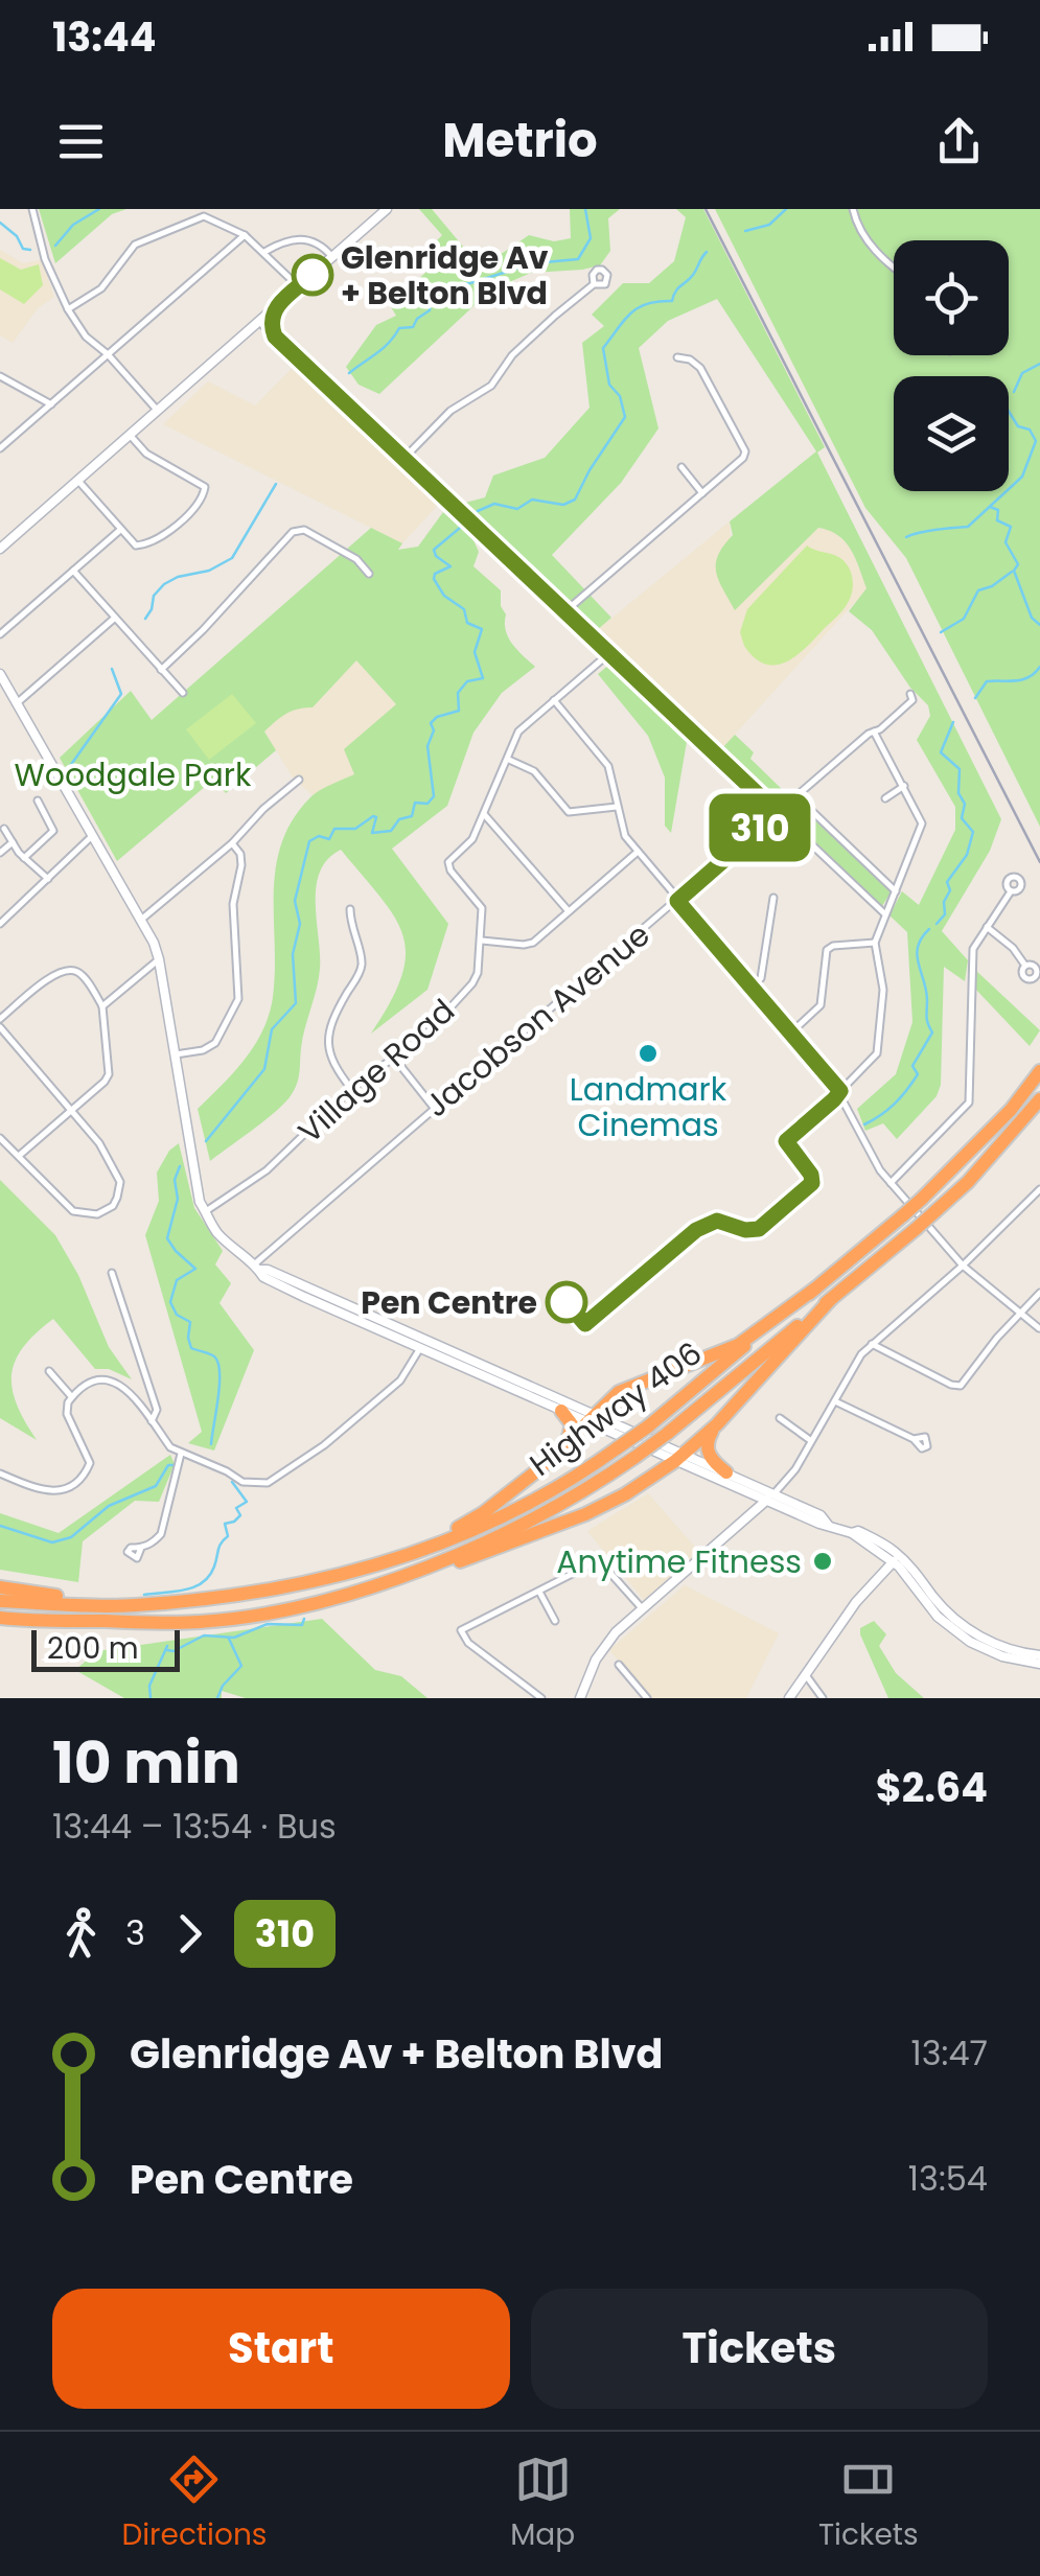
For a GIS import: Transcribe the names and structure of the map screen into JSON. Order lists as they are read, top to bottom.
{
  "streets": {
    "highway": ["Highway 406"],
    "street": ["Jacobson Avenue", "Village Road"]
  },
  "parks": ["Woodgale Park"],
  "places": [
    "Glenridge Av + Belton Blvd",
    "Landmark Cinemas",
    "Pen Centre",
    "Anytime Fitness"
  ],
  "lines": ["bus line 310"],
  "scale_bar": "200 m",
  "page": {
    "status": "13:44",
    "header": "Metrio",
    "on_map": "310",
    "scale": "200 m",
    "heading": ["10 min", "13:44 – 13:54 · Bus", "$2.64"],
    "legs": ["3", "310"],
    "list": [
      {
        "name": "Glenridge Av + Belton Blvd",
        "value": "13:47"
      },
      {
        "name": "Pen Centre",
        "value": "13:54"
      }
    ],
    "buttons": ["Start", "Tickets"],
    "tabs": ["Directions", "Map", "Tickets"]
  }
}
